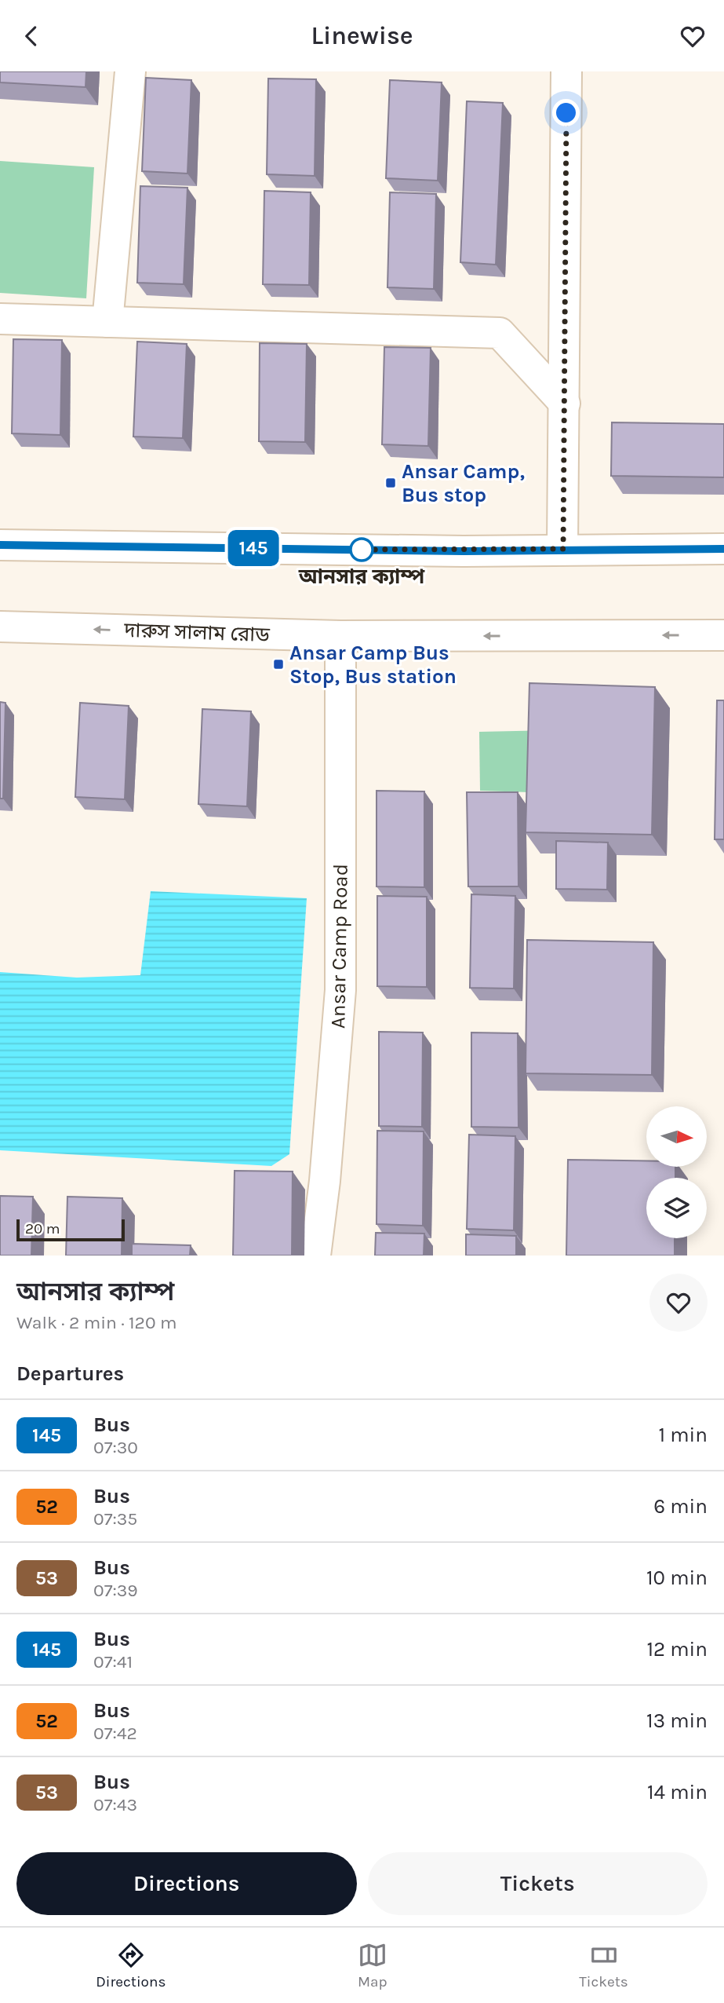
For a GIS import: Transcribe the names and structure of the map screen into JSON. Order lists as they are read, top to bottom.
{
  "streets": {
    "street": ["দারুস সালাম রোড", "Ansar Camp Road"]
  },
  "crossings": [
    ["দারুস সালাম রোড", "Ansar Camp Road"]
  ],
  "places": {
    "transit": ["Ansar Camp, Bus stop", "Ansar Camp Bus Stop, Bus station"],
    "other": ["আনসার ক্যাম্প"]
  },
  "lines": ["bus line 145"],
  "scale_bar": "20 m",
  "north": "right",
  "page": {
    "header": "Linewise",
    "on_map": "145",
    "scale": "20 m",
    "heading": [
      ["আনসার ক্যাম্প", "Walk · 2 min · 120 m"],
      "Departures"
    ],
    "list": [
      {
        "mark": "145",
        "name": "Bus",
        "note": "07:30",
        "value": "1 min"
      },
      {
        "mark": "52",
        "name": "Bus",
        "note": "07:35",
        "value": "6 min"
      },
      {
        "mark": "53",
        "name": "Bus",
        "note": "07:39",
        "value": "10 min"
      },
      {
        "mark": "145",
        "name": "Bus",
        "note": "07:41",
        "value": "12 min"
      },
      {
        "mark": "52",
        "name": "Bus",
        "note": "07:42",
        "value": "13 min"
      },
      {
        "mark": "53",
        "name": "Bus",
        "note": "07:43",
        "value": "14 min"
      }
    ],
    "buttons": ["Directions", "Tickets"],
    "tabs": ["Directions", "Map", "Tickets"]
  }
}
